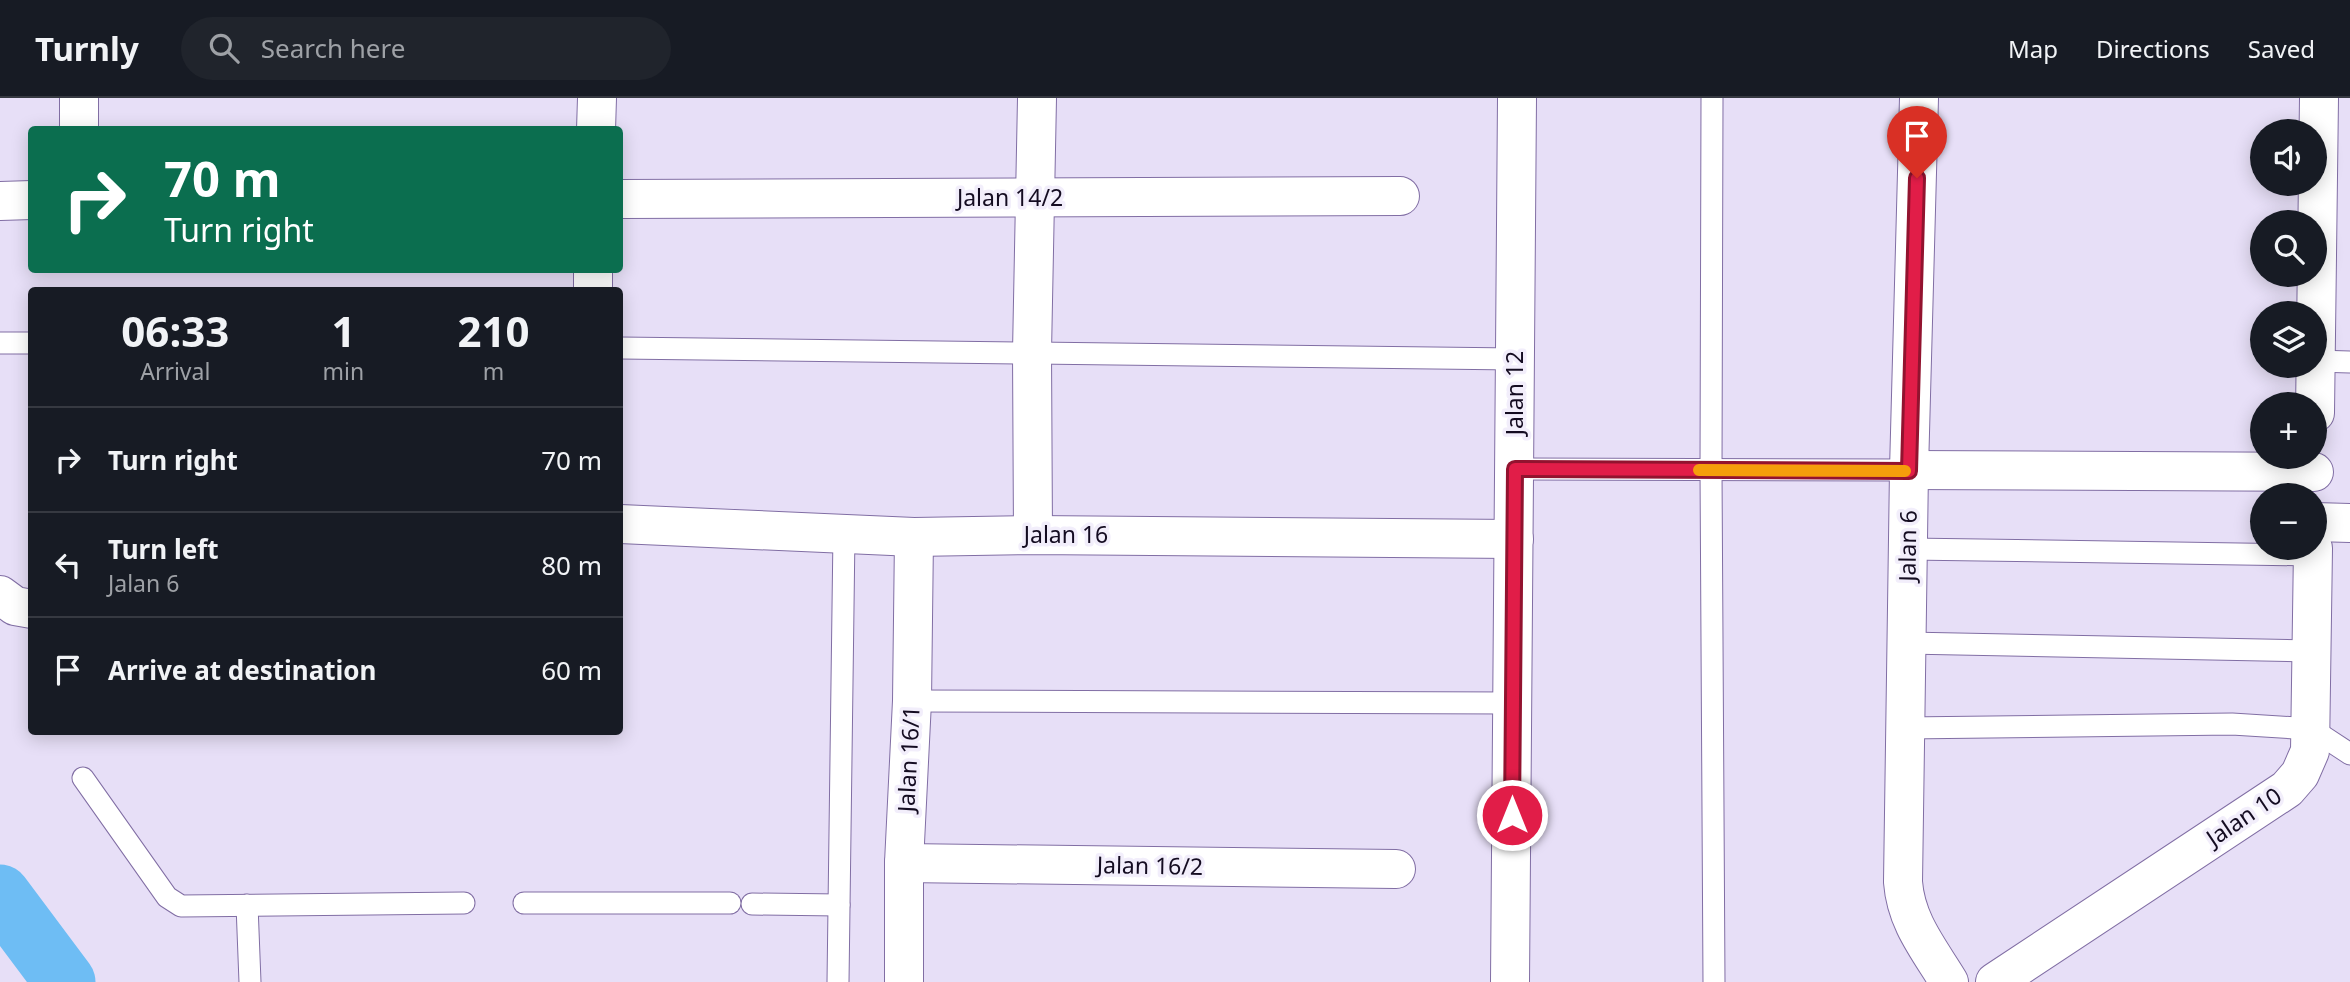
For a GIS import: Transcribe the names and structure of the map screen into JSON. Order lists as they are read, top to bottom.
{
  "streets": {
    "street": [
      "Jalan 14/2",
      "Jalan 12",
      "Jalan 16",
      "Jalan 6",
      "Jalan 16/1",
      "Jalan 10",
      "Jalan 16/2"
    ]
  },
  "crossings": [
    ["Jalan 12", "Jalan 16"],
    ["Jalan 16", "Jalan 16/1"],
    ["Jalan 16/1", "Jalan 16/2"]
  ],
  "page": {
    "header": "Turnly",
    "search": "Search here",
    "nav": ["Map", "Directions", "Saved"],
    "map_buttons": ["+", "−"],
    "turn": ["70 m", "Turn right"],
    "eta": [
      "06:33",
      "Arrival",
      "1",
      "min",
      "210",
      "m"
    ],
    "list": [
      {
        "name": "Turn right",
        "value": "70 m"
      },
      {
        "name": "Turn left",
        "note": "Jalan 6",
        "value": "80 m"
      },
      {
        "name": "Arrive at destination",
        "value": "60 m"
      }
    ]
  }
}
